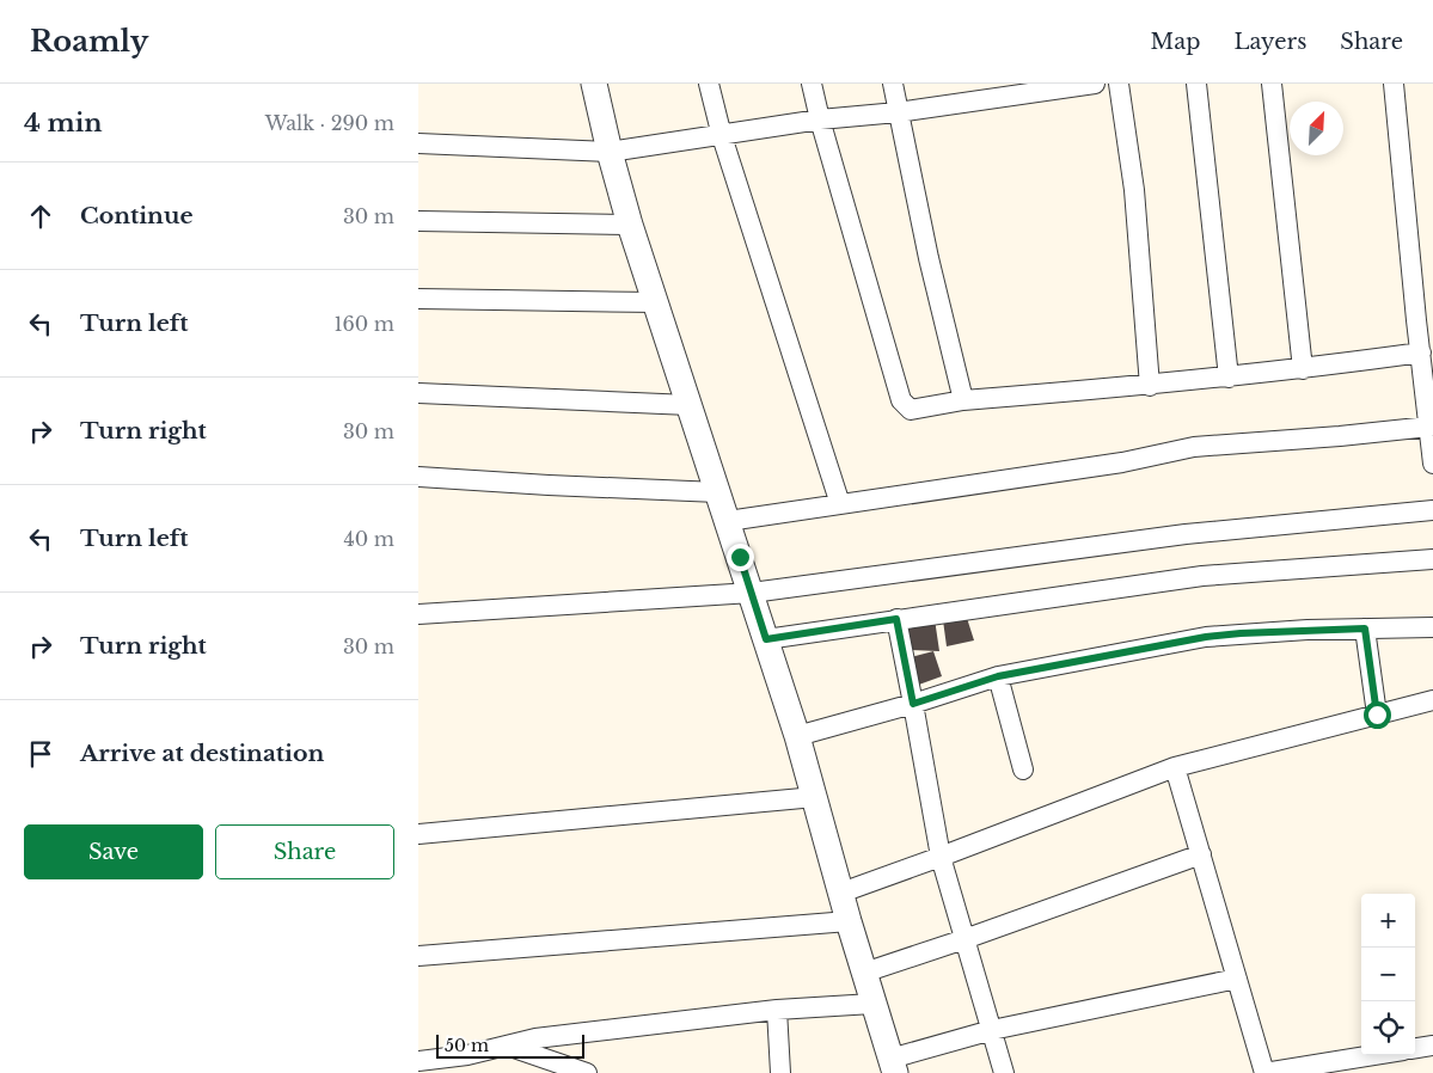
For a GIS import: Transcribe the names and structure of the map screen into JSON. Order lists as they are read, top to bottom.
{
  "scale_bar": "50 m",
  "north": "top right",
  "page": {
    "header": "Roamly",
    "nav": ["Map", "Layers", "Share"],
    "heading": ["4 min", "Walk · 290 m"],
    "list": [
      ["Continue", "30 m"],
      ["Turn left", "160 m"],
      ["Turn right", "30 m"],
      ["Turn left", "40 m"],
      ["Turn right", "30 m"],
      "Arrive at destination"
    ],
    "buttons": ["Save", "Share"],
    "map_buttons": ["+", "−"],
    "scale": "50 m"
  }
}
